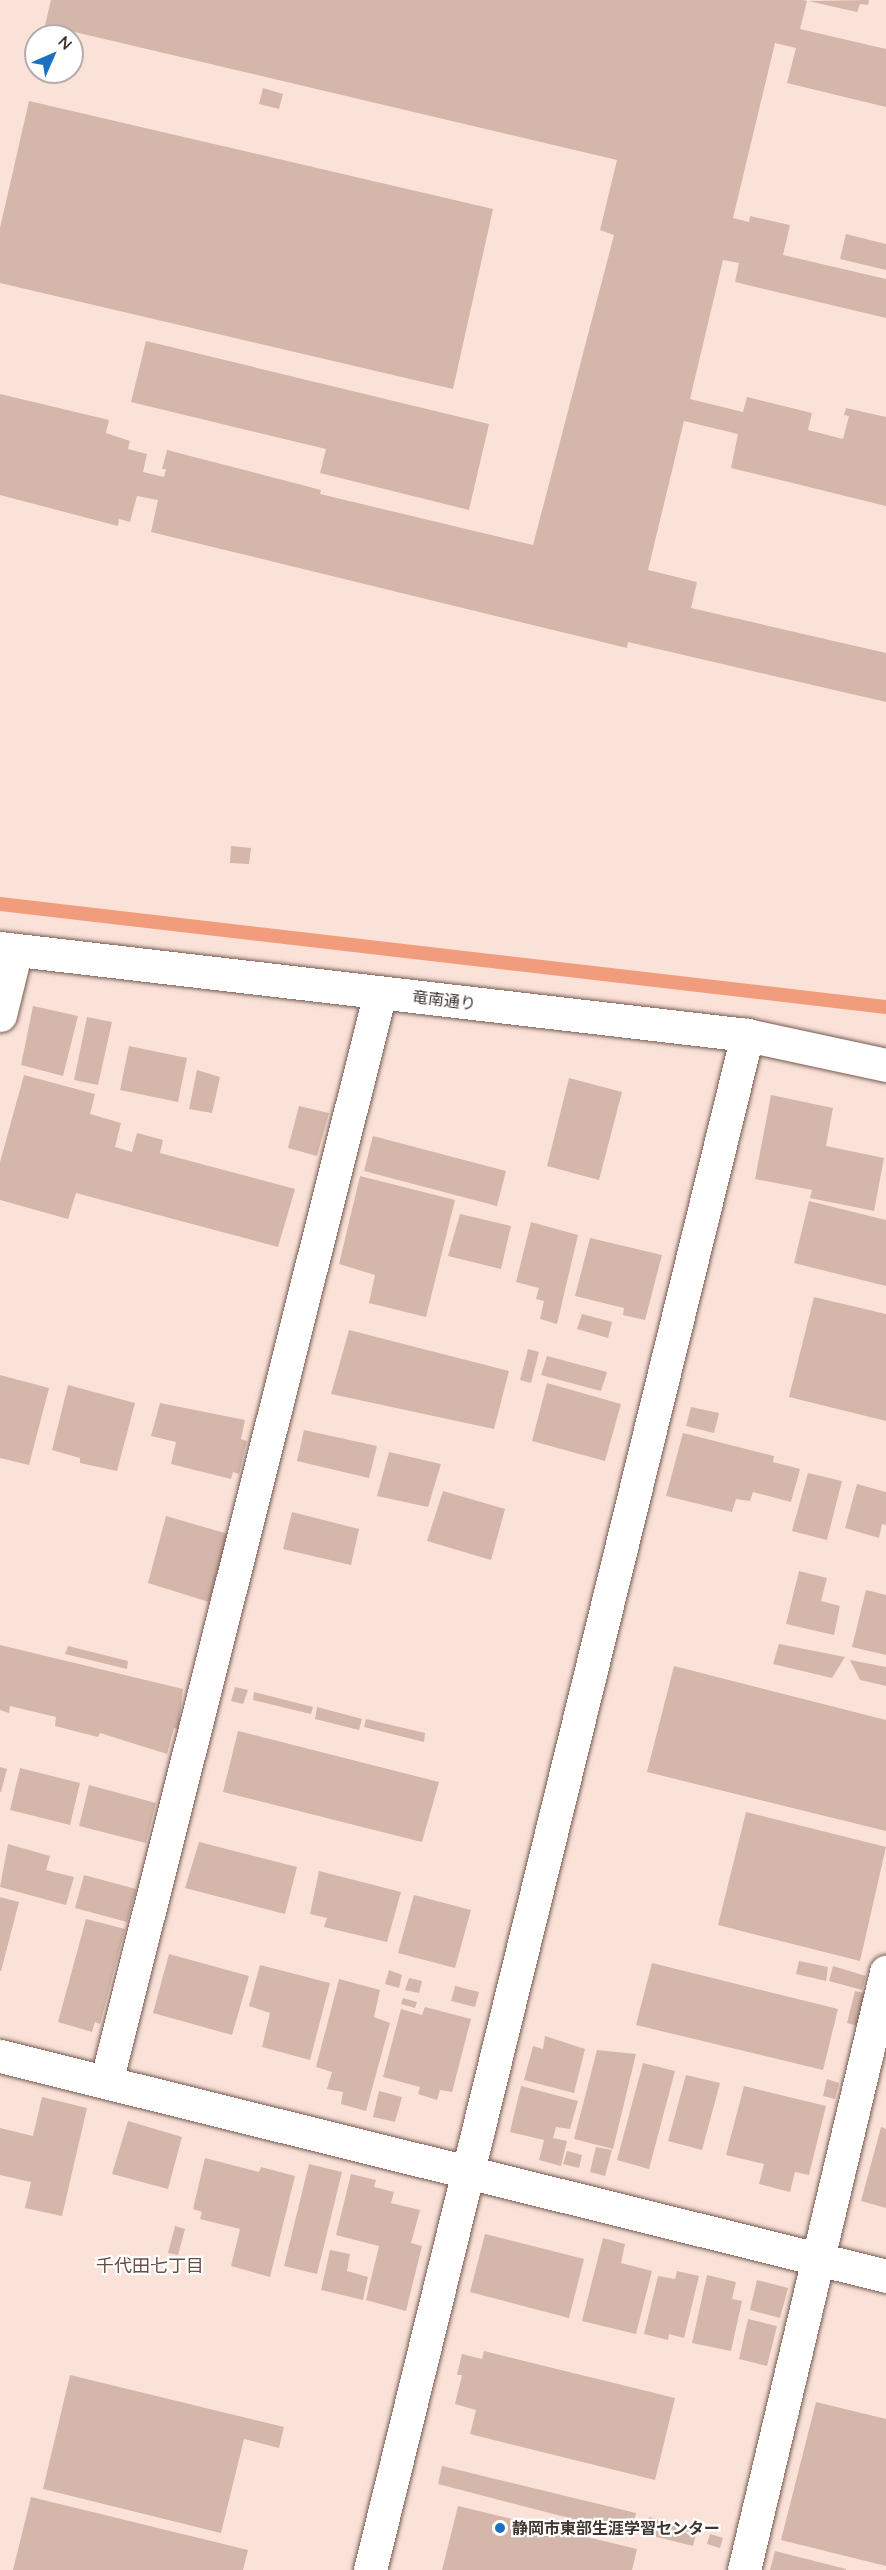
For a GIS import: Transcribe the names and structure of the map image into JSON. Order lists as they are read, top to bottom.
{
  "streets": {
    "street": ["竜南通り"]
  },
  "districts": ["千代田七丁目"],
  "places": ["静岡市東部生涯学習センター"],
  "north": "top right"
}
